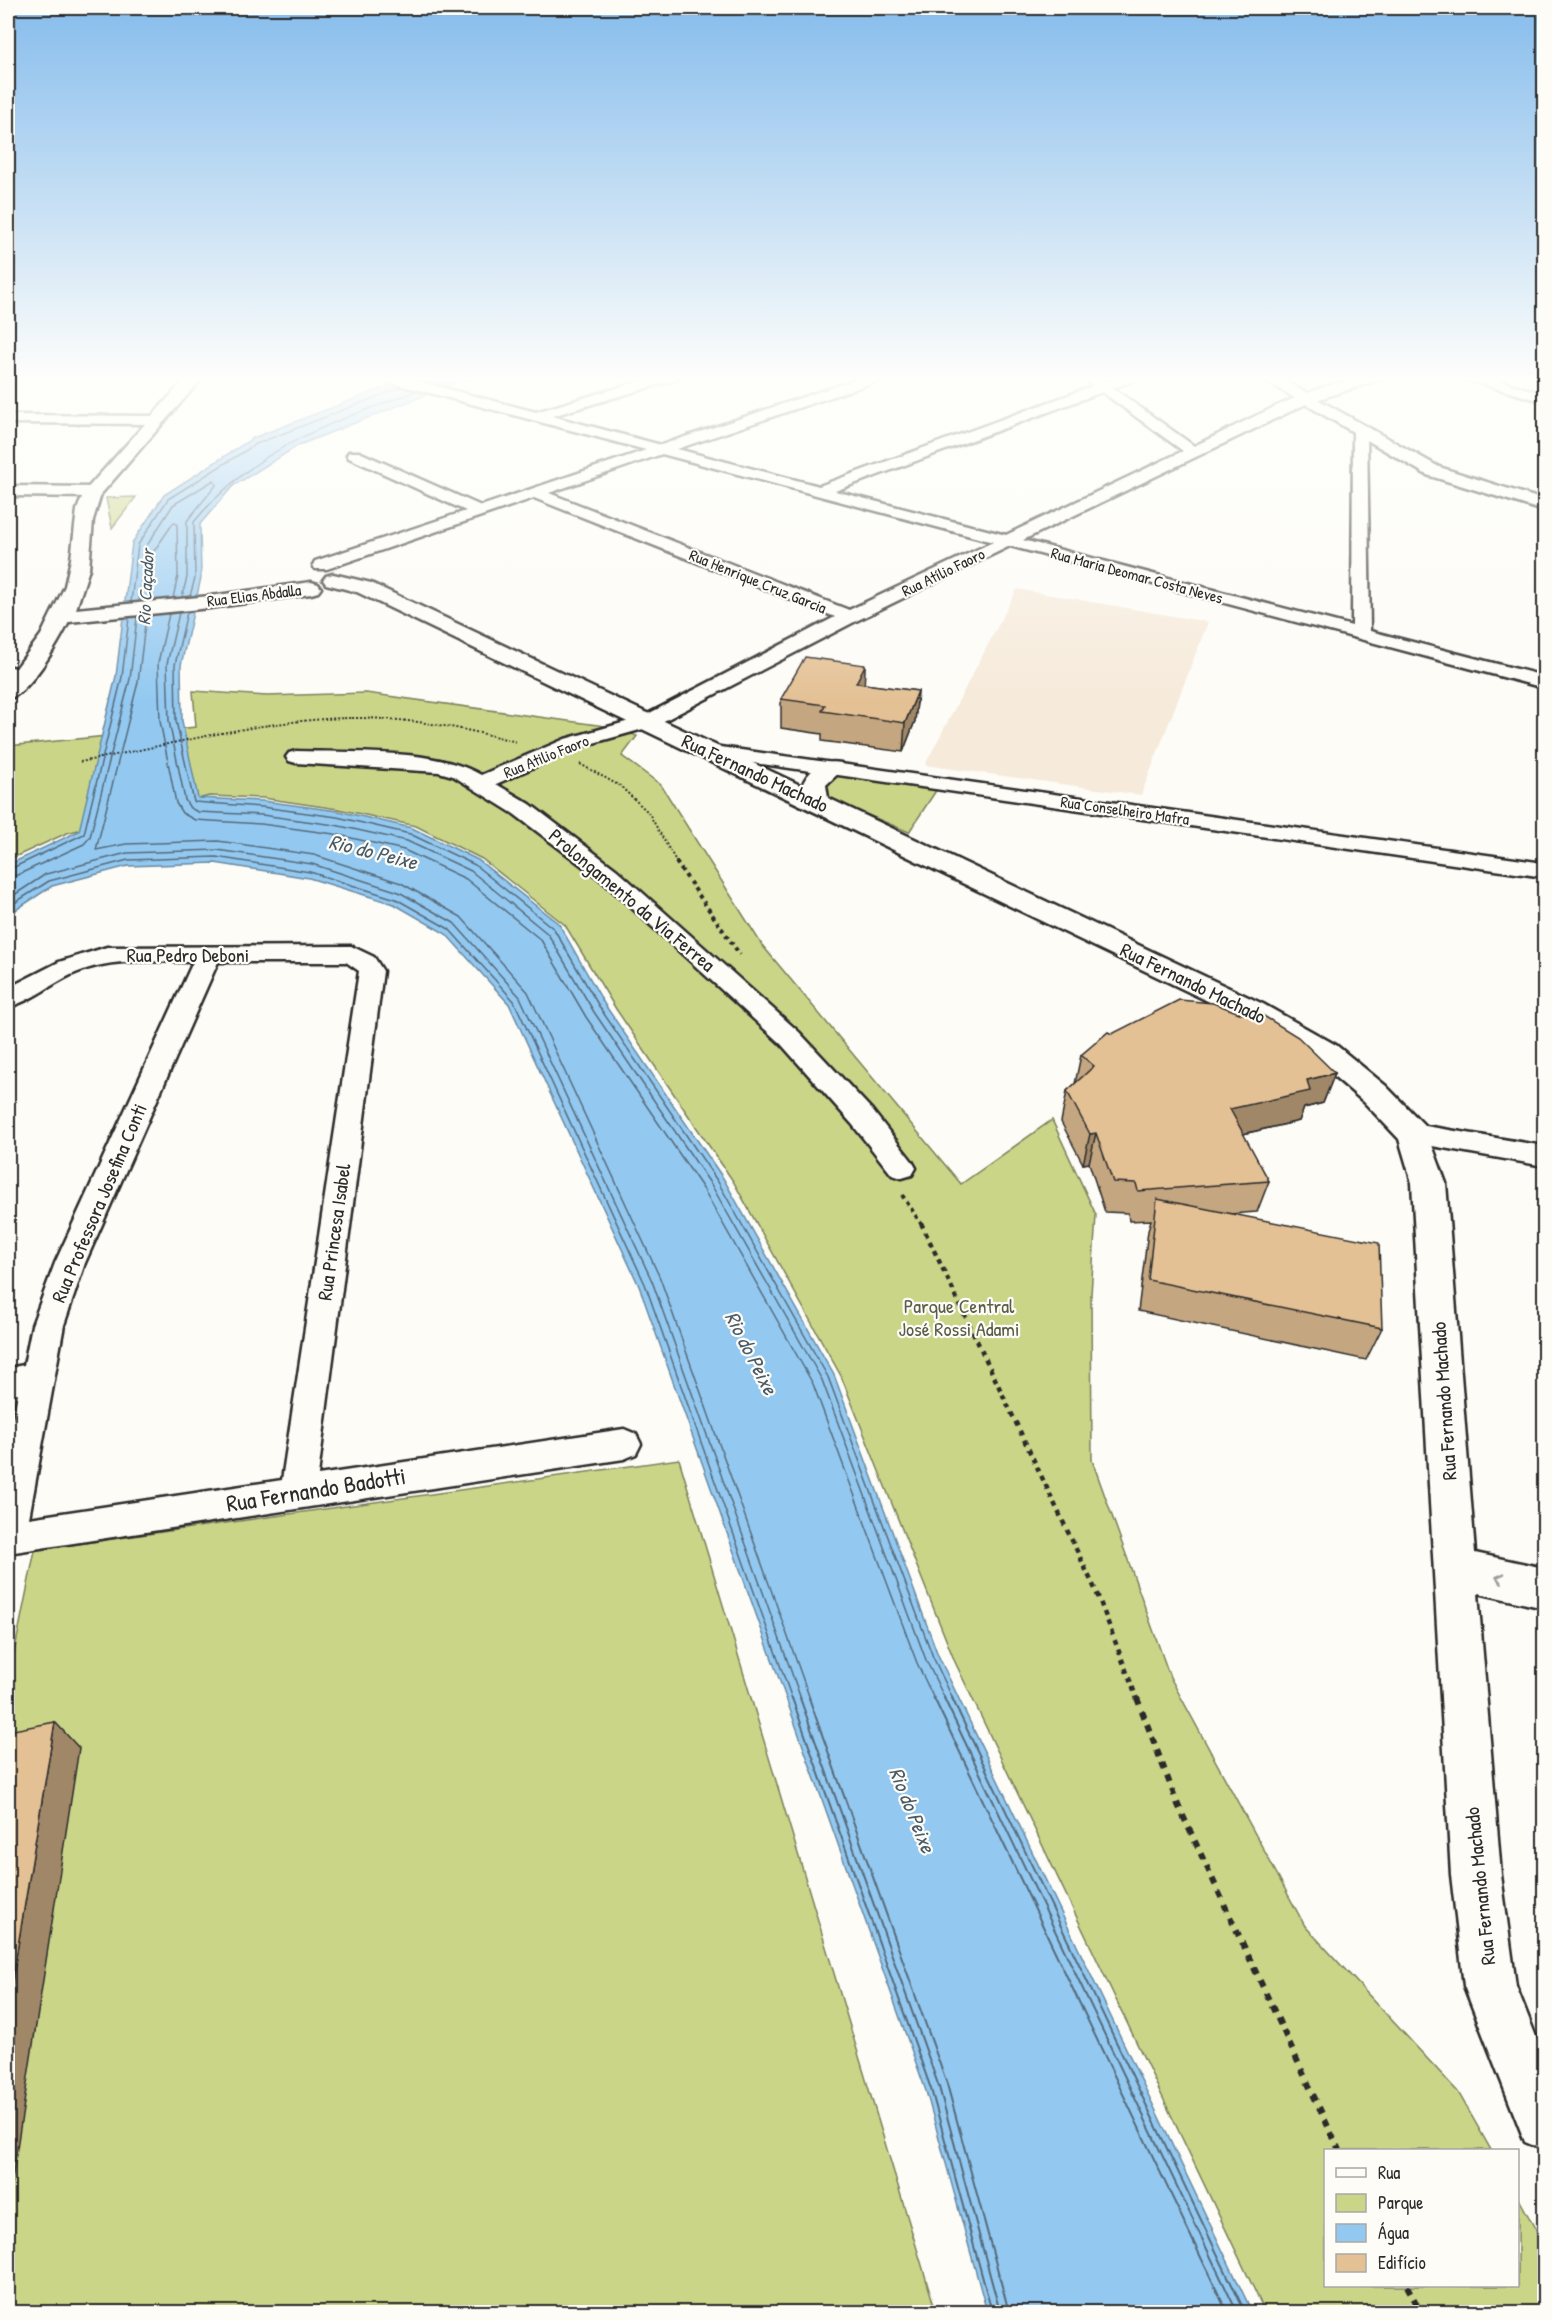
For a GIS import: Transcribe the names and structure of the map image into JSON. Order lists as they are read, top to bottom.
{
  "streets": {
    "main road": ["Rua Elias Abdalla", "Rua Fernando Machado"],
    "street": [
      "Rua Atílio Faoro",
      "Rua Maria Deomar Costa Neves",
      "Rua Henrique Cruz Garcia",
      "Rua Atilio Faoro",
      "Rua Conselheiro Mafra",
      "Prolongamento da Via Ferrea",
      "Rua Pedro Deboni",
      "Rua Professora Josefina Conti",
      "Rua Princesa Isabel",
      "Rua Fernando Badotti"
    ]
  },
  "crossings": [
    ["Rua Atílio Faoro", "Rua Maria Deomar Costa Neves"],
    ["Rua Atílio Faoro", "Rua Henrique Cruz Garcia"],
    ["Rua Atílio Faoro", "Rua Atilio Faoro"],
    ["Rua Atílio Faoro", "Rua Fernando Machado"],
    ["Rua Henrique Cruz Garcia", "Rua Elias Abdalla"],
    ["Rua Elias Abdalla", "Rua Fernando Machado"],
    ["Rua Atilio Faoro", "Rua Fernando Machado"],
    ["Rua Atilio Faoro", "Prolongamento da Via Ferrea"],
    ["Rua Fernando Machado", "Rua Conselheiro Mafra"],
    ["Rua Pedro Deboni", "Rua Professora Josefina Conti"],
    ["Rua Pedro Deboni", "Rua Princesa Isabel"],
    ["Rua Professora Josefina Conti", "Rua Fernando Badotti"],
    ["Rua Princesa Isabel", "Rua Fernando Badotti"]
  ],
  "water": ["Rio Caçador", "Rio do Peixe"],
  "parks": ["Parque Central José Rossi Adami"],
  "legend": [
    "Rua",
    "Parque",
    "Água",
    "Edifício"
  ]
}
